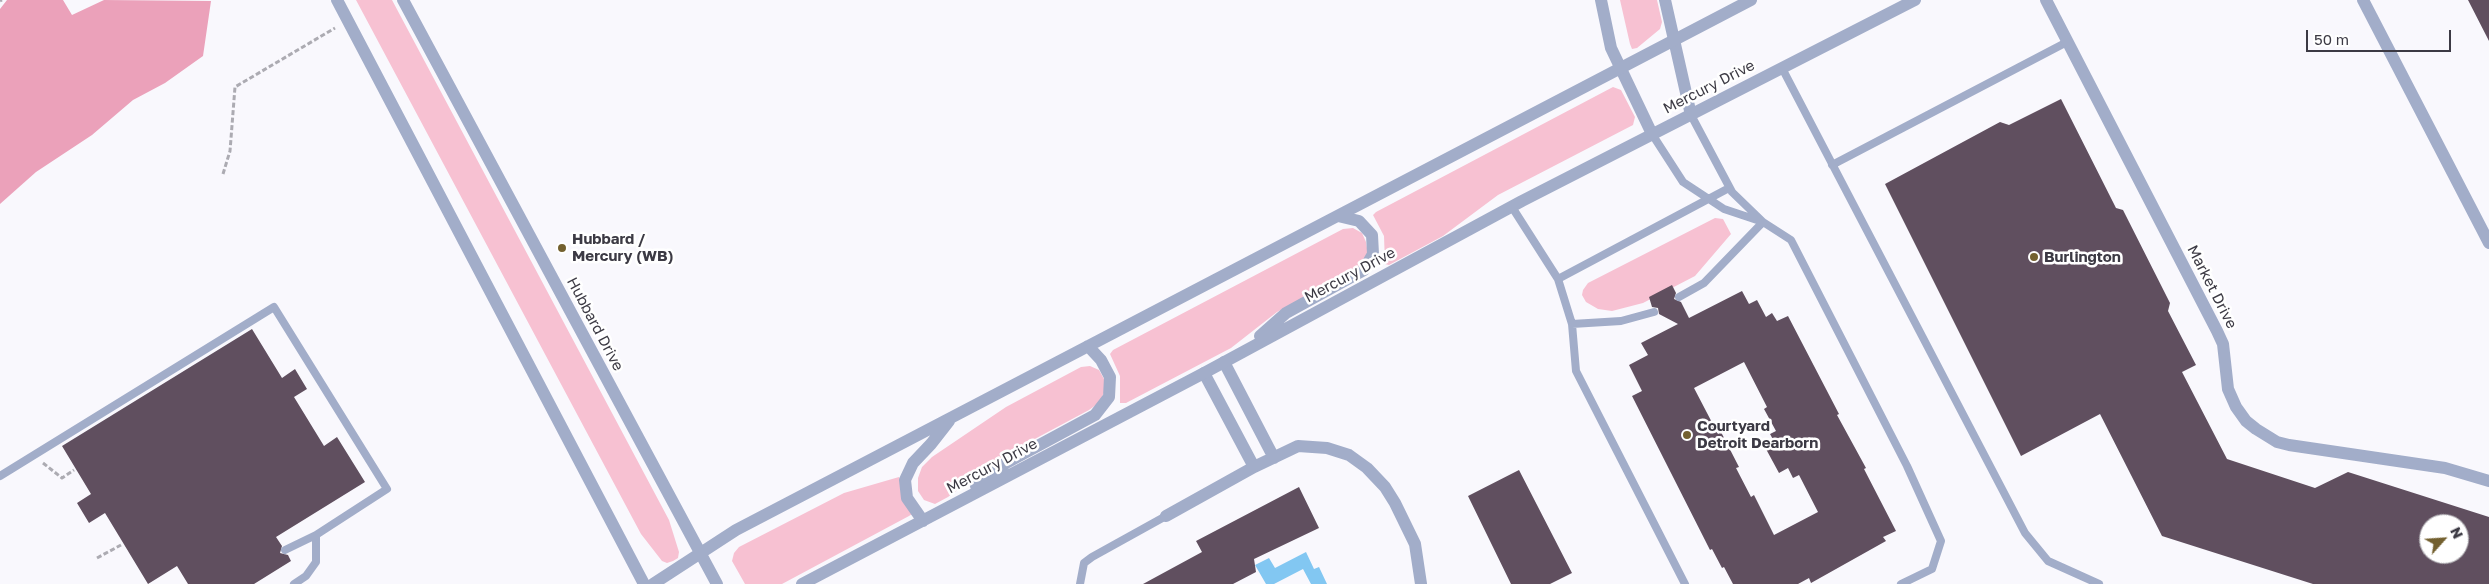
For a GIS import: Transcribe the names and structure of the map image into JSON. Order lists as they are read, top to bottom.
{
  "streets": {
    "street": ["Mercury Drive", "Market Drive", "Hubbard Drive"]
  },
  "places": ["Hubbard / Mercury (WB)", "Burlington", "Courtyard Detroit Dearborn"],
  "scale_bar": "50 m",
  "north": "top right"
}
